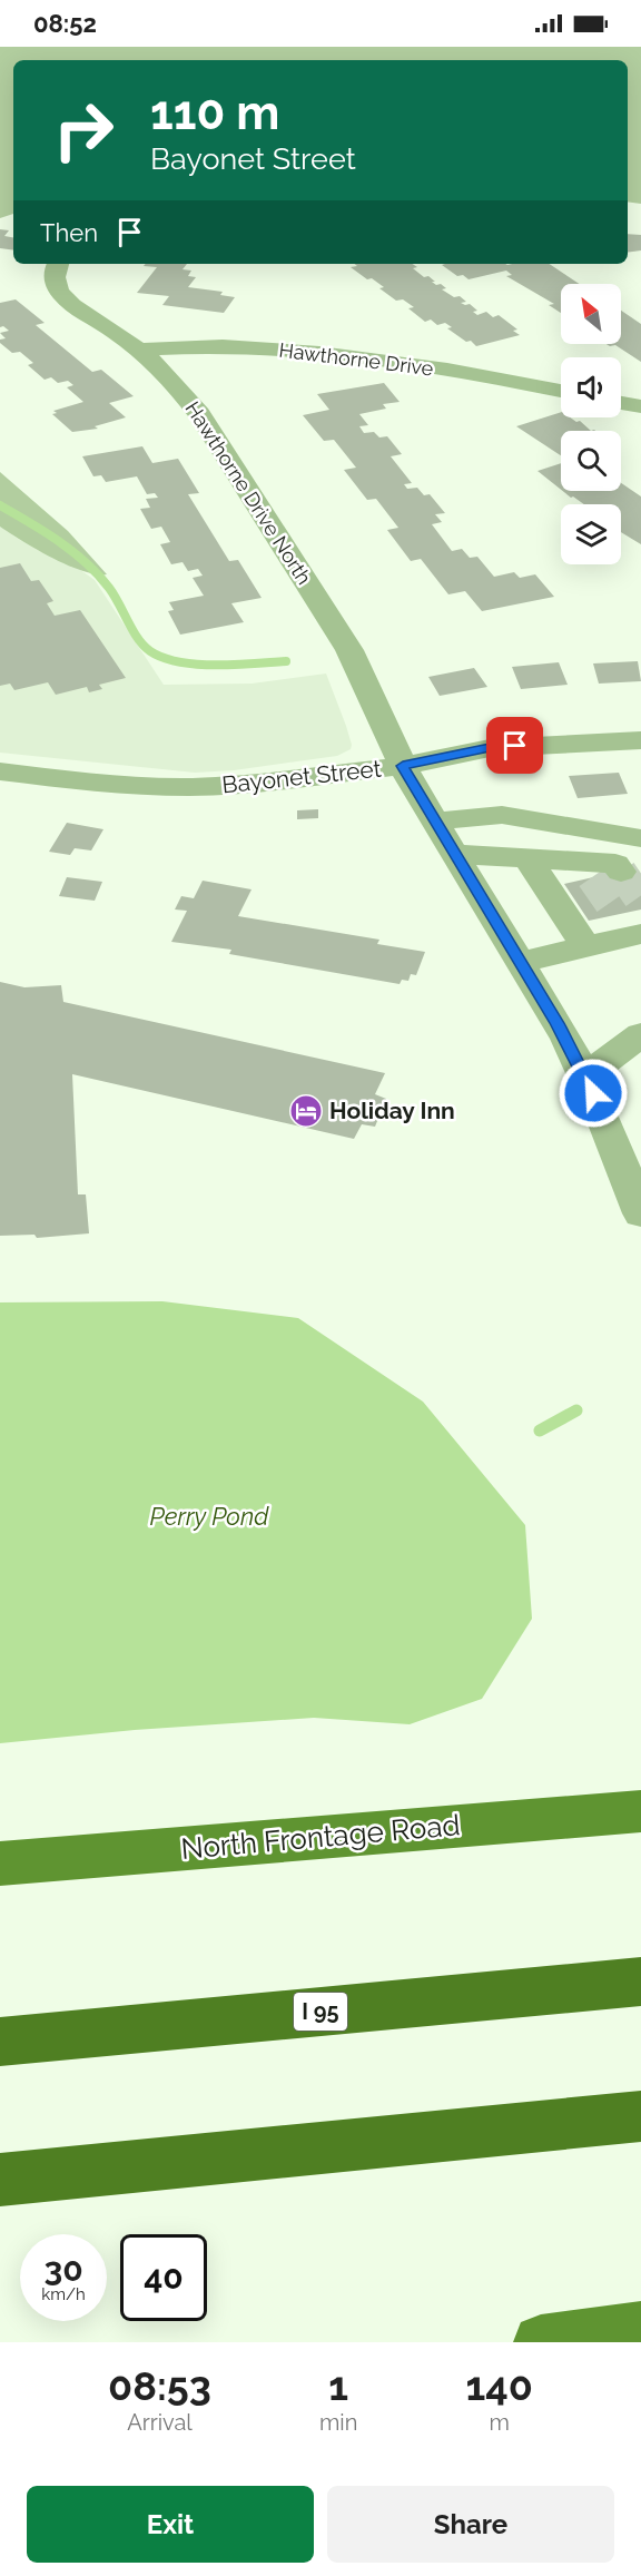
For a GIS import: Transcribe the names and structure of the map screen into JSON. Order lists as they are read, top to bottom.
{
  "streets": {
    "highway": ["I 95"],
    "main road": ["North Frontage Road"],
    "street": ["Hawthorne Drive", "Hawthorne Drive North", "Bayonet Street"]
  },
  "crossings": [
    ["Hawthorne Drive", "Hawthorne Drive North"],
    ["Hawthorne Drive North", "Bayonet Street"]
  ],
  "water": ["Perry Pond"],
  "places": {
    "hotel": ["Holiday Inn"]
  },
  "north": "top left",
  "page": {
    "status": "08:52",
    "turn": ["110 m", "Bayonet Street"],
    "then": "Then",
    "speed": "30 km/h",
    "limit": "40",
    "eta": [
      "08:53",
      "Arrival",
      "1",
      "min",
      "140",
      "m"
    ],
    "buttons": ["Exit", "Share"]
  }
}
